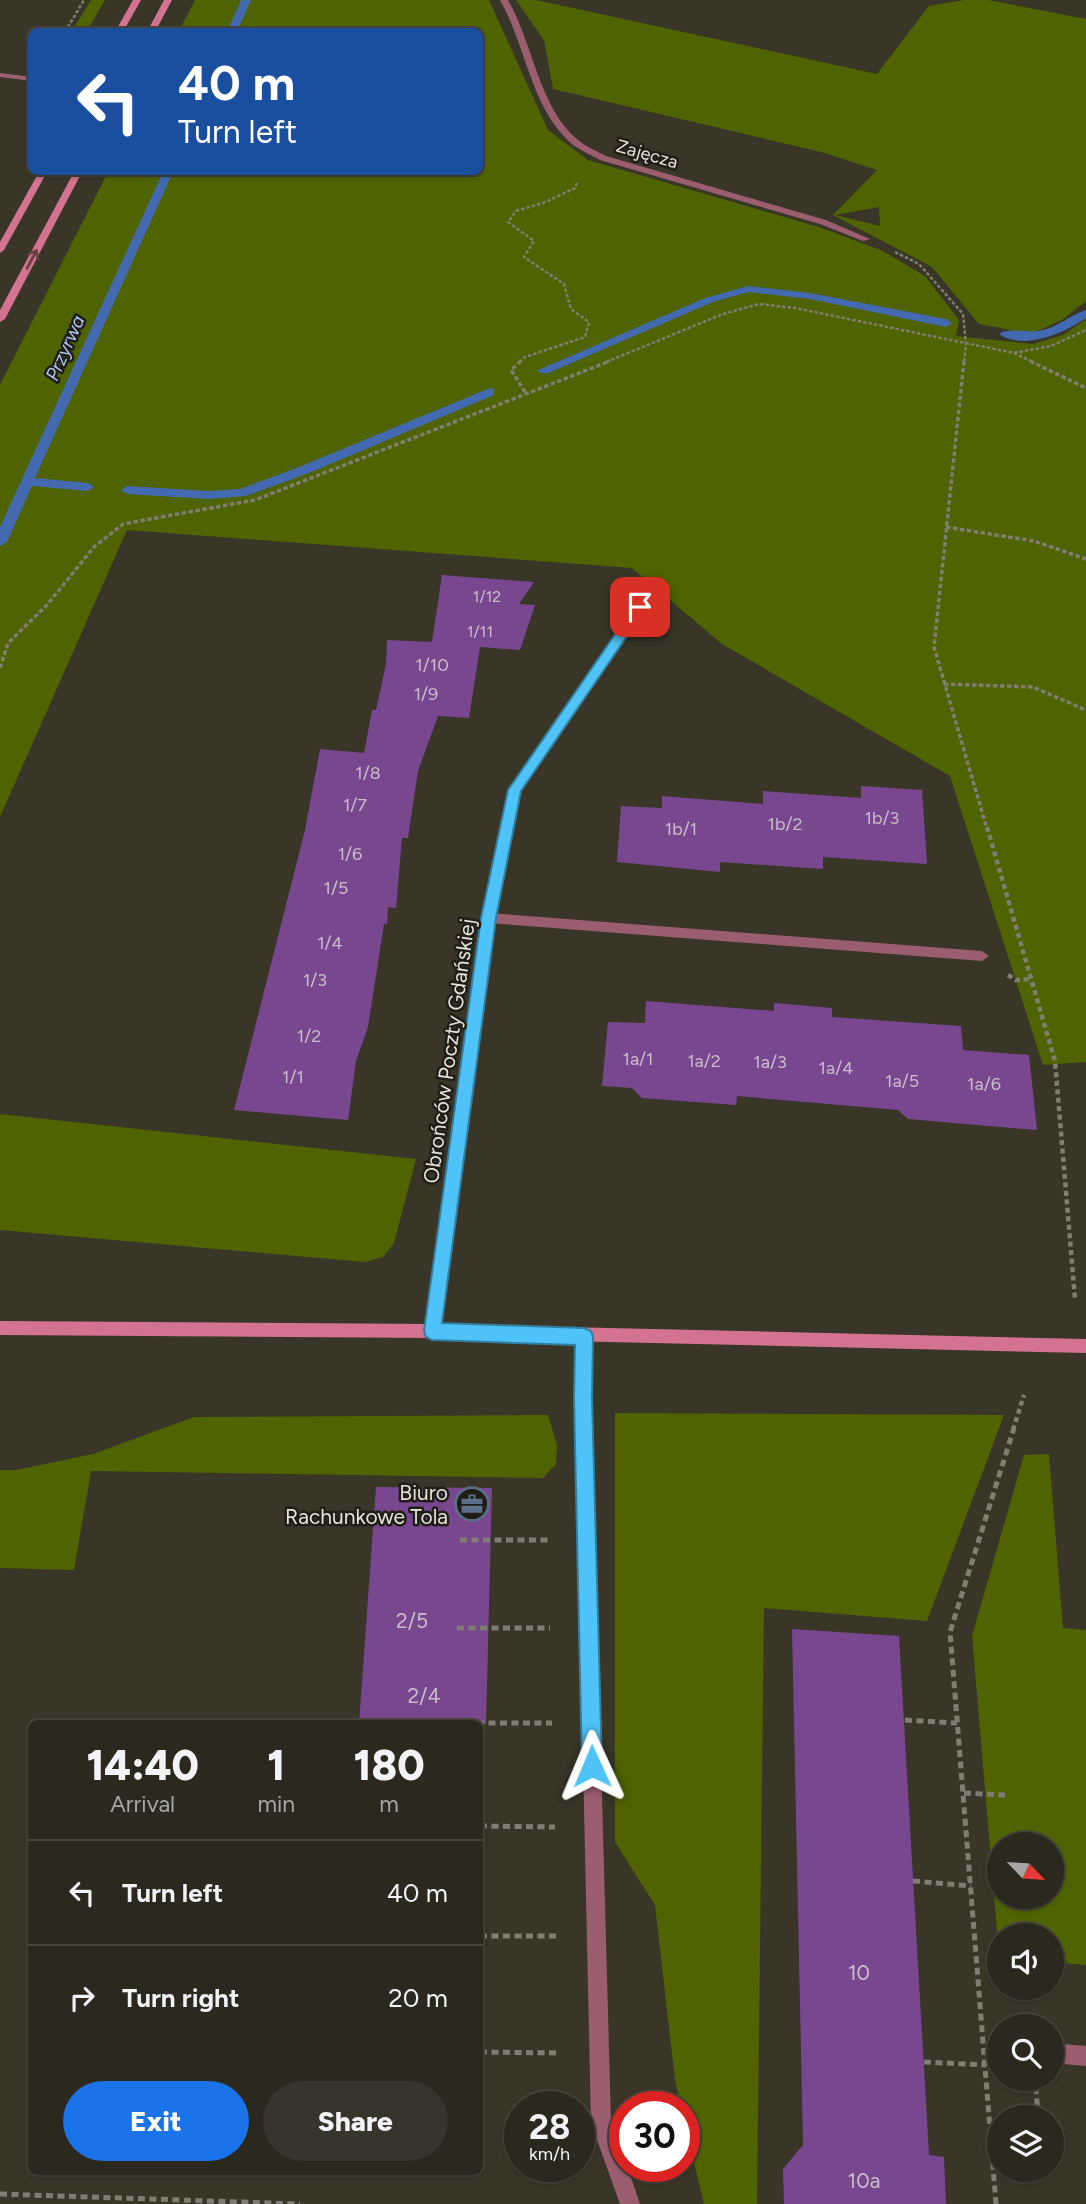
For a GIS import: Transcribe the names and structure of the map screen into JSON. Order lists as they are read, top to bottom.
{
  "streets": {
    "street": ["Zajęcza", "Obrońców Poczty Gdańskiej"]
  },
  "water": ["Przyrwa"],
  "places": {
    "office": ["Biuro Rachunkowe Tola"]
  },
  "house_numbers": [
    "1/12",
    "1/11",
    "1/10",
    "1/9",
    "1/8",
    "1/7",
    "1b/3",
    "1b/2",
    "1b/1",
    "1/6",
    "1/5",
    "1/4",
    "1/3",
    "1/2",
    "1a/1",
    "1a/2",
    "1a/3",
    "1a/4",
    "1/1",
    "1a/5",
    "1a/6",
    "2/5",
    "2/4",
    "10",
    "10a"
  ],
  "north": "bottom right",
  "page": {
    "turn": ["40 m", "Turn left"],
    "eta": [
      "14:40",
      "Arrival",
      "1",
      "min",
      "180",
      "m"
    ],
    "list": [
      {
        "name": "Turn left",
        "value": "40 m"
      },
      {
        "name": "Turn right",
        "value": "20 m"
      }
    ],
    "buttons": ["Exit", "Share"],
    "speed": "28 km/h",
    "limit": "30"
  }
}
